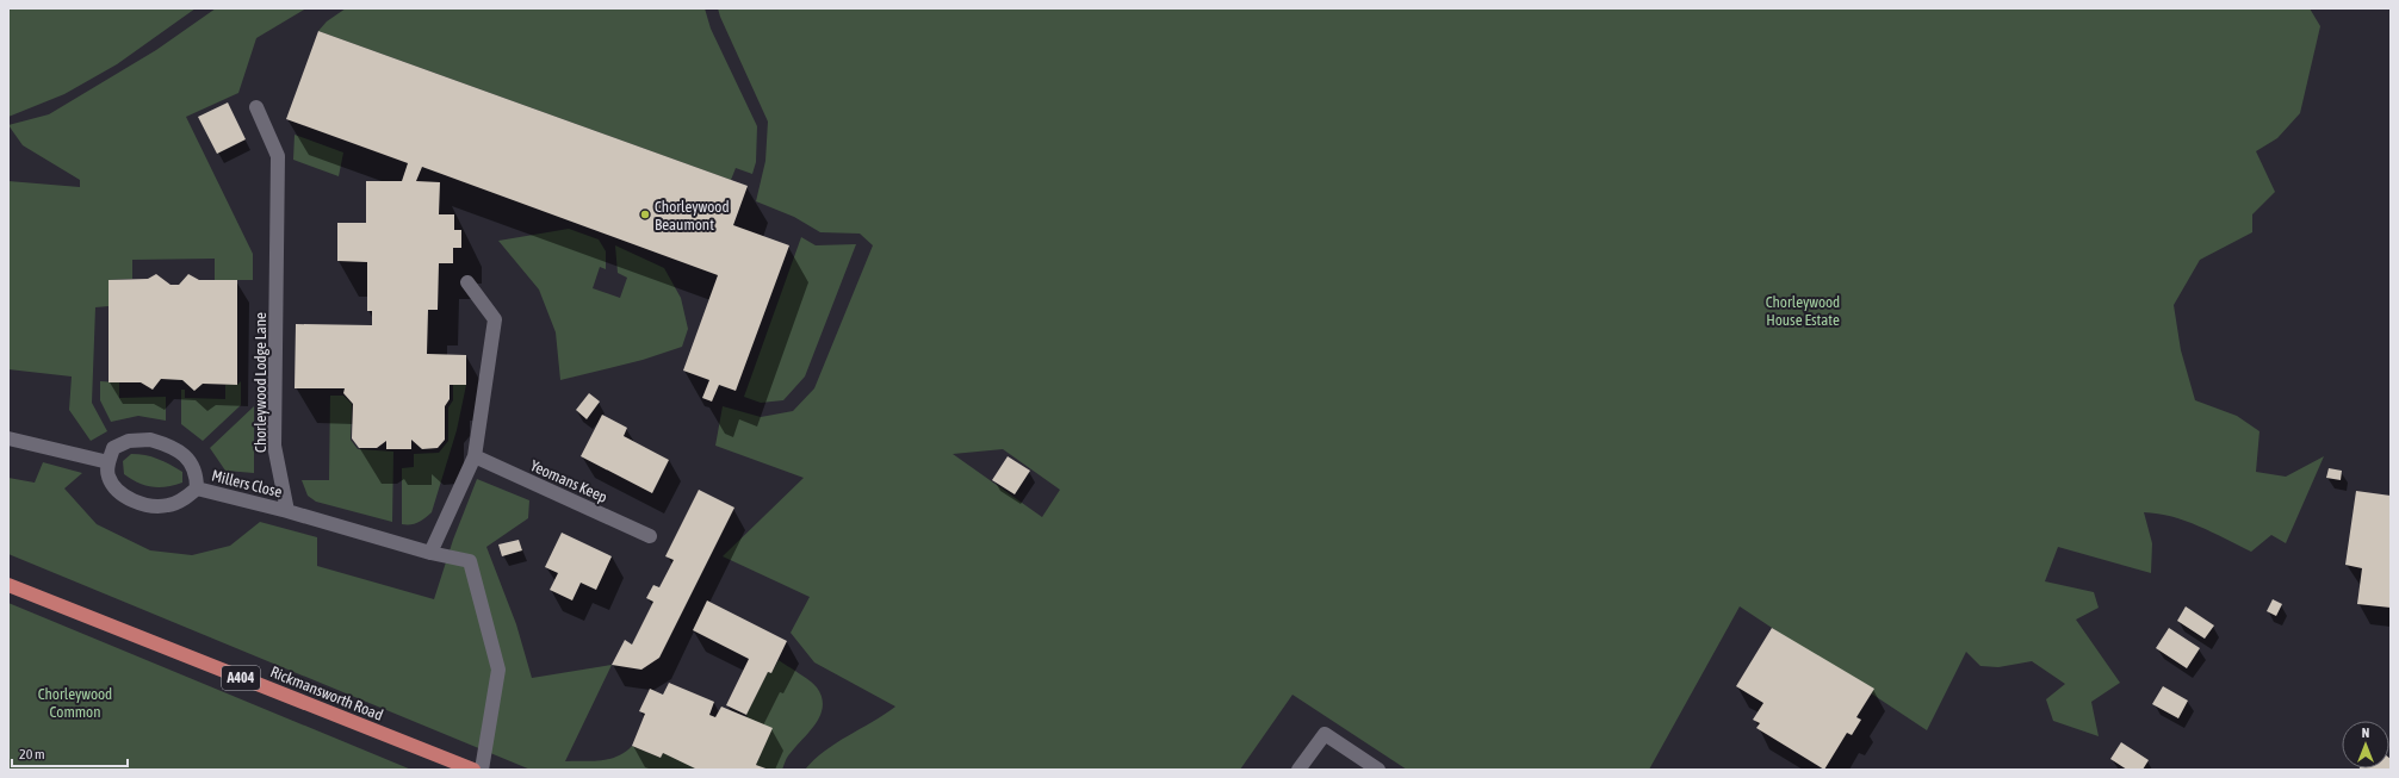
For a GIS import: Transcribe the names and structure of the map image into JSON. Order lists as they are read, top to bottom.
{
  "streets": {
    "main road": ["A404", "Rickmansworth Road"],
    "street": ["Chorleywood Lodge Lane", "Yeomans Keep", "Millers Close"]
  },
  "crossings": [
    ["Chorleywood Lodge Lane", "Millers Close"]
  ],
  "parks": ["Chorleywood House Estate", "Chorleywood Common"],
  "places": ["Chorleywood Beaumont"],
  "scale_bar": "20 m",
  "north": "top"
}
